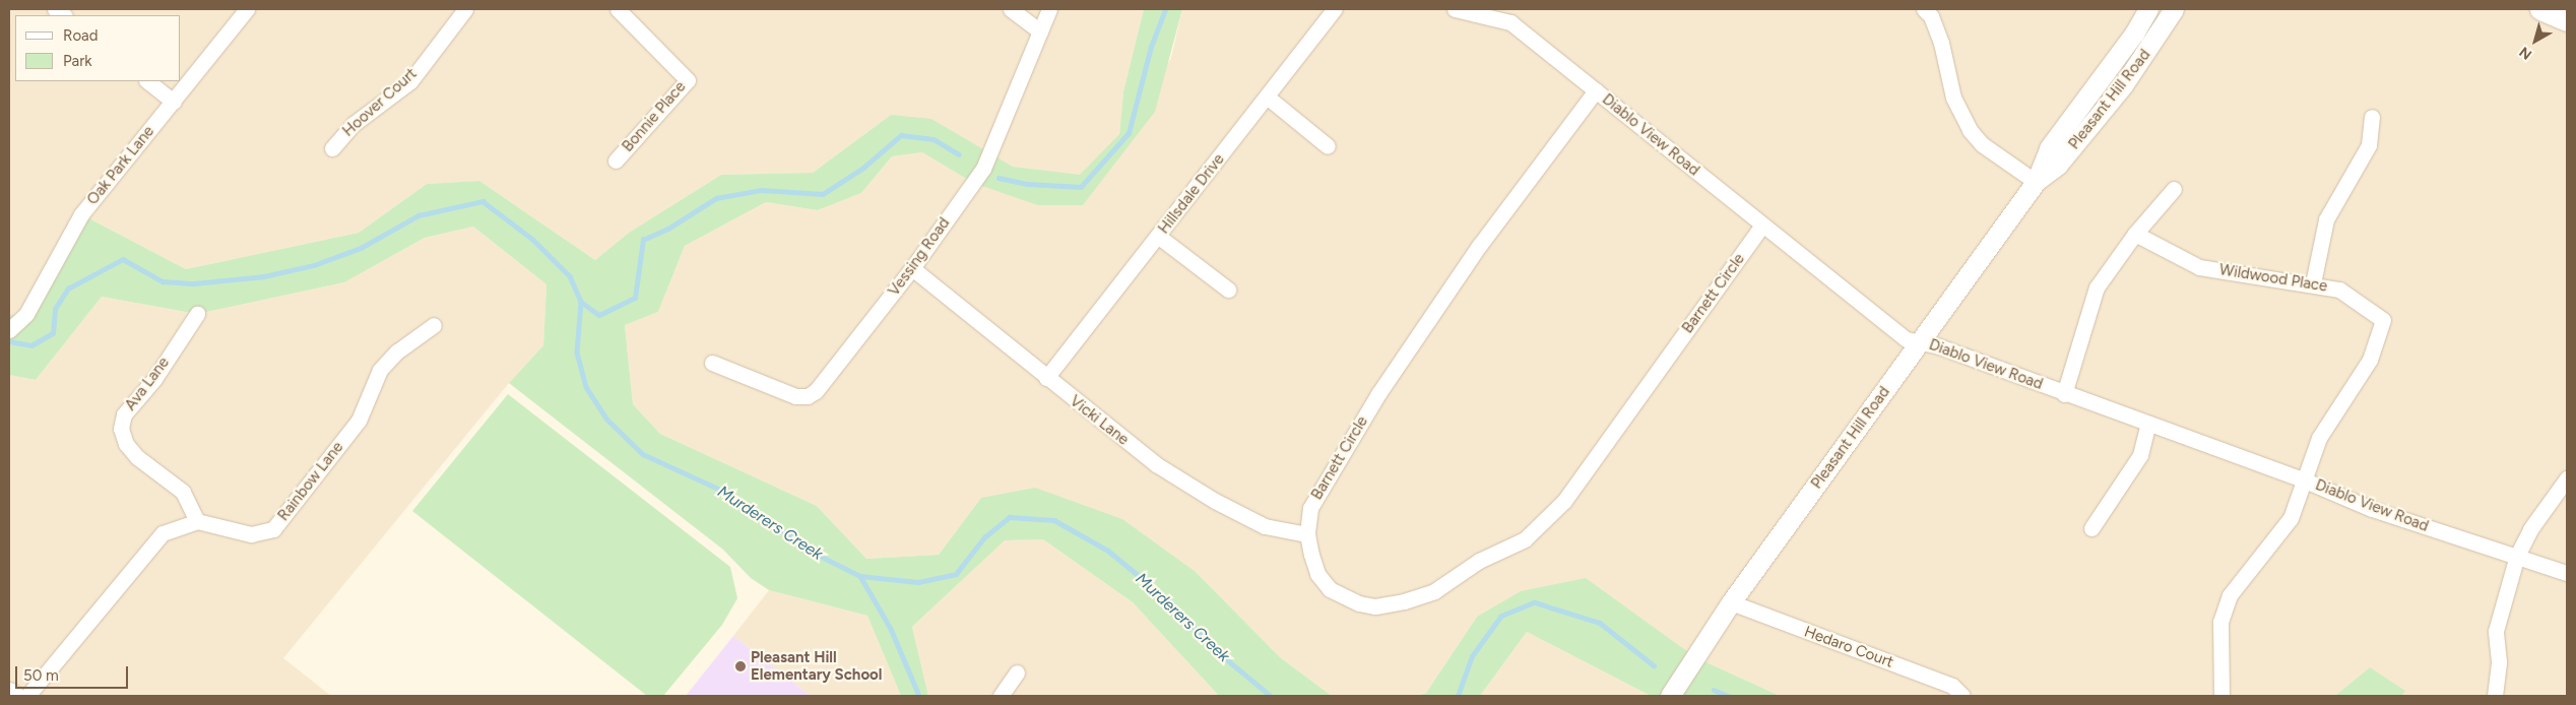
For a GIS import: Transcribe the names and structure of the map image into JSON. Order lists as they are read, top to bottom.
{
  "streets": {
    "street": [
      "Pleasant Hill Road",
      "Hoover Court",
      "Bonnie Place",
      "Diablo View Road",
      "Oak Park Lane",
      "Hillsdale Drive",
      "Vessing Road",
      "Wildwood Place",
      "Barnett Circle",
      "Ava Lane",
      "Vicki Lane",
      "Rainbow Lane",
      "Hedaro Court"
    ]
  },
  "crossings": [
    ["Pleasant Hill Road", "Diablo View Road"],
    ["Pleasant Hill Road", "Hedaro Court"],
    ["Diablo View Road", "Wildwood Place"],
    ["Diablo View Road", "Barnett Circle"],
    ["Hillsdale Drive", "Vicki Lane"],
    ["Vessing Road", "Vicki Lane"],
    ["Barnett Circle", "Vicki Lane"],
    ["Ava Lane", "Rainbow Lane"]
  ],
  "water": ["Murderers Creek"],
  "places": ["Pleasant Hill Elementary School"],
  "legend": ["Road", "Park"],
  "scale_bar": "50 m",
  "north": "bottom left"
}
